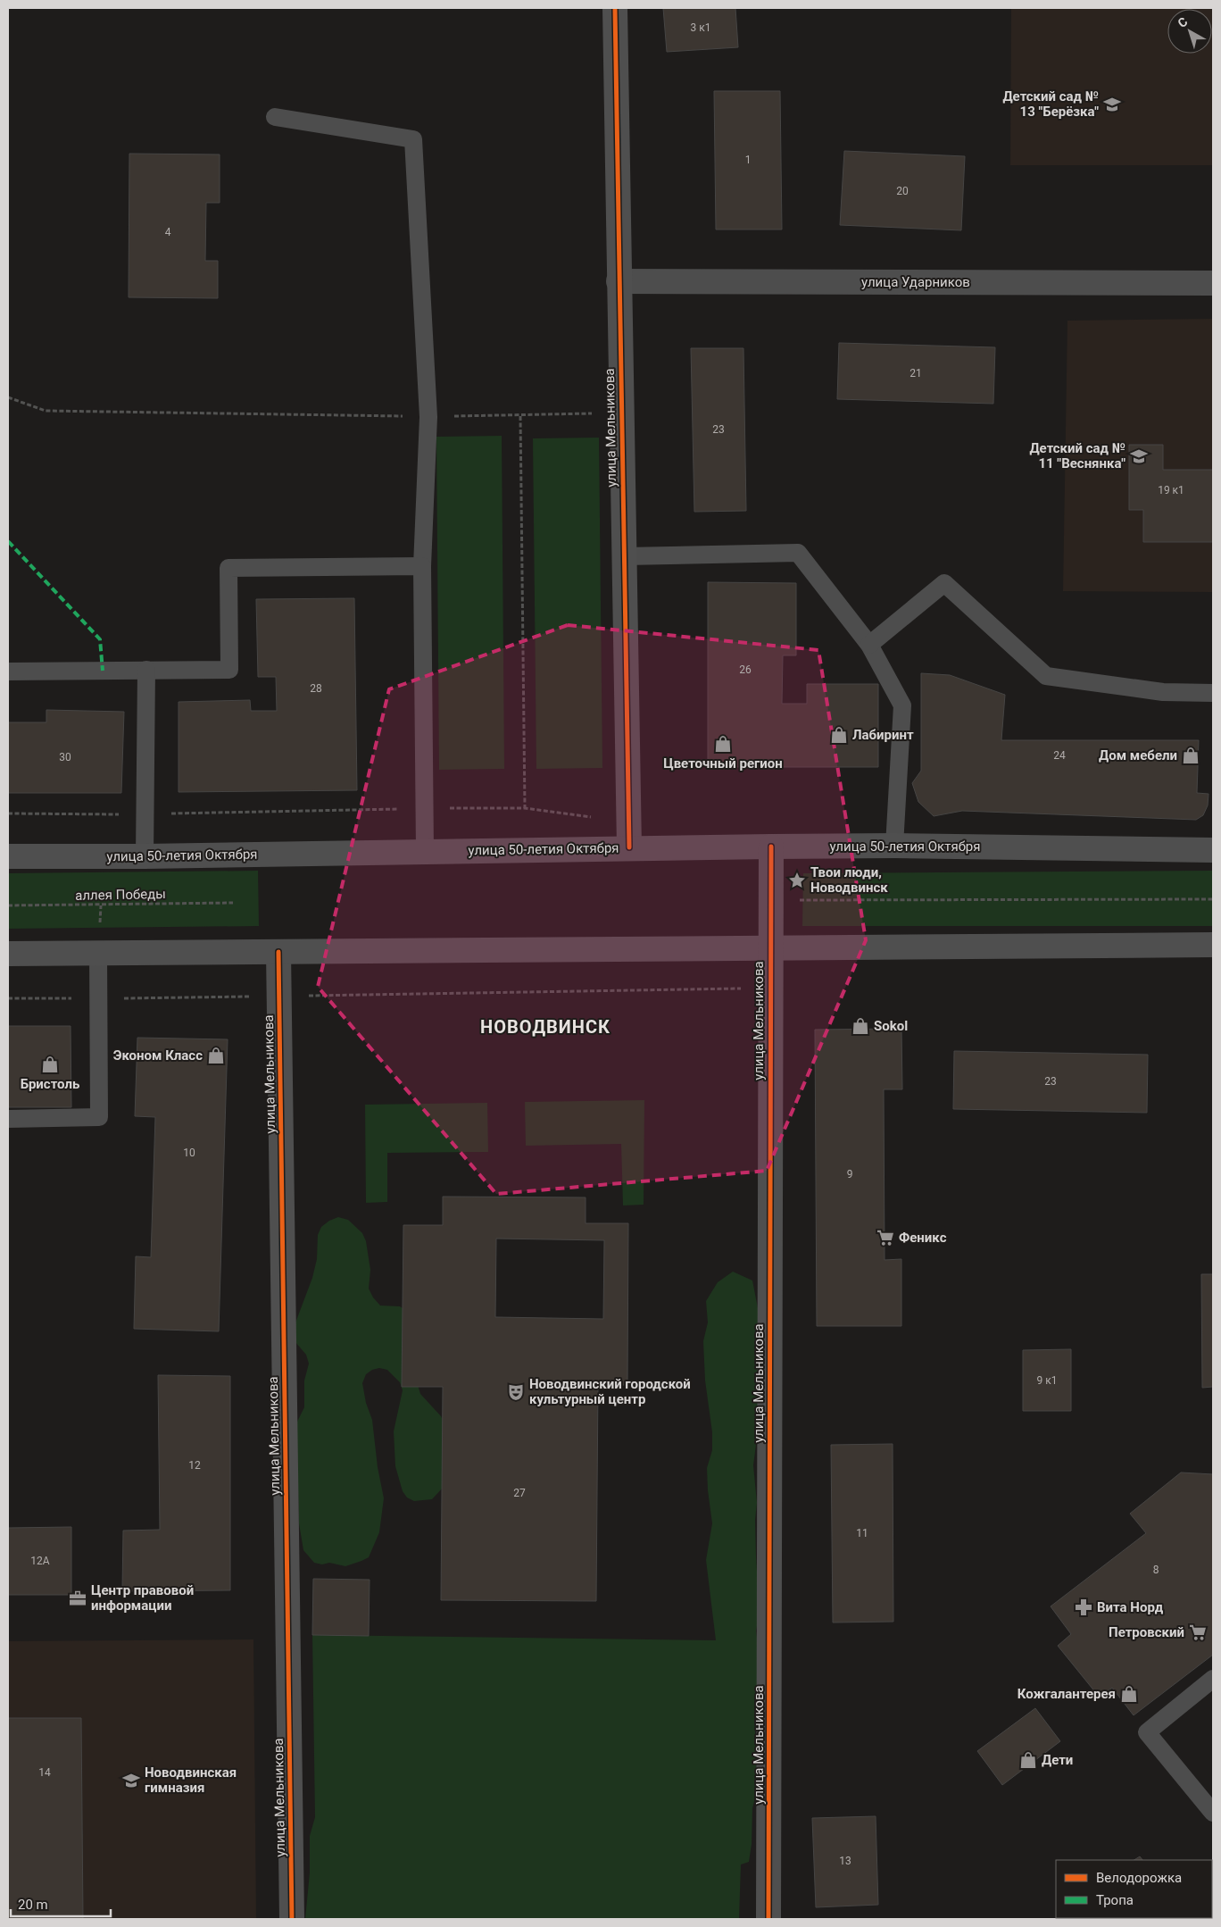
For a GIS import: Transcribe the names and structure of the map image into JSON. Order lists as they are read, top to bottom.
{
  "streets": {
    "street": ["улица Ударников", "улица Мельникова", "улица 50-летия Октября"],
    "path": ["аллея Победы"]
  },
  "crossings": [
    ["улица Ударников", "улица Мельникова"],
    ["улица Мельникова", "улица 50-летия Октября"]
  ],
  "districts": ["НОВОДВИНСК"],
  "places": {
    "school or university": ["Детский сад № 13 \"Берёзка\"", "Детский сад № 11 \"Веснянка\"", "Новодвинская гимназия"],
    "shop": [
      "Лабиринт",
      "Цветочный регион",
      "Дом мебели",
      "Sokol",
      "Эконом Класс",
      "Бристоль",
      "Кожгалантерея",
      "Дети"
    ],
    "place": ["Твои люди, Новодвинск"],
    "supermarket": ["Феникс", "Петровский"],
    "theatre": ["Новодвинский городской культурный центр"],
    "office": ["Центр правовой информации"],
    "pharmacy": ["Вита Норд"]
  },
  "house_numbers": [
    "3 к1",
    "1",
    "20",
    "4",
    "21",
    "23",
    "19 к1",
    "26",
    "28",
    "24",
    "30",
    "23",
    "10",
    "9",
    "9 к1",
    "12",
    "27",
    "11",
    "12А",
    "8",
    "14",
    "13"
  ],
  "legend": ["Велодорожка", "Тропа"],
  "scale_bar": "20 m",
  "north": "top left"
}
